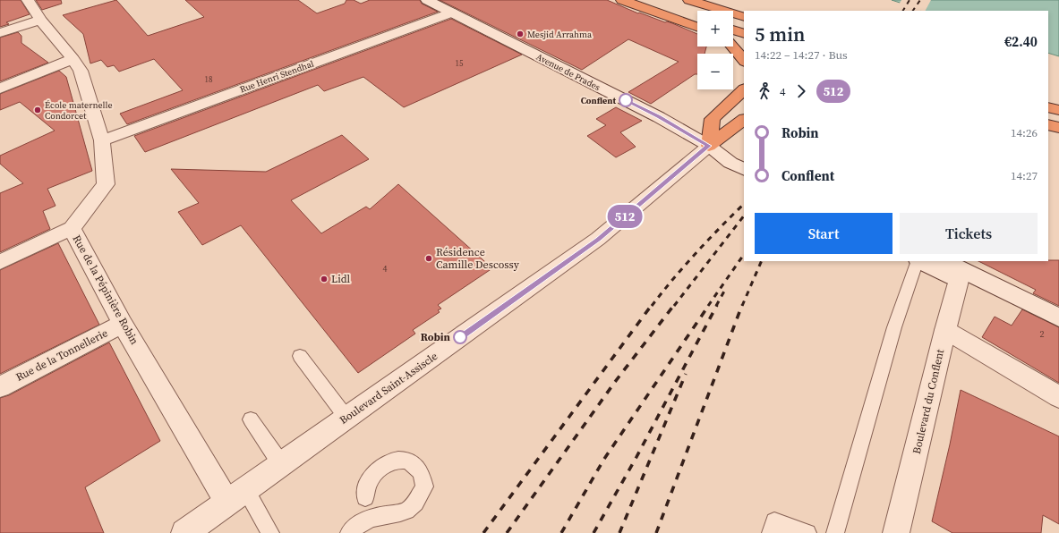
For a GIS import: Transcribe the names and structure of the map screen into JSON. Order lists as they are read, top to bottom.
{
  "streets": {
    "street": [
      "Avenue de Prades",
      "Rue Henri Stendhal",
      "Rue de la Pépinière Robin",
      "Rue de la Tonnellerie",
      "Boulevard Saint-Assiscle",
      "Boulevard du Conflent"
    ]
  },
  "crossings": [
    ["Avenue de Prades", "Rue Henri Stendhal"],
    ["Avenue de Prades", "Boulevard Saint-Assiscle"],
    ["Rue Henri Stendhal", "Rue de la Pépinière Robin"],
    ["Rue de la Pépinière Robin", "Rue de la Tonnellerie"],
    ["Rue de la Pépinière Robin", "Boulevard Saint-Assiscle"]
  ],
  "places": [
    "Mesjid Arrahma",
    "Conflent",
    "École maternelle Condorcet",
    "Résidence Camille Descossy",
    "Lidl",
    "Robin"
  ],
  "lines": ["bus line 512"],
  "house_numbers": [
    "15",
    "18",
    "4",
    "2"
  ],
  "page": {
    "on_map": "512",
    "map_buttons": ["+", "−"],
    "heading": ["5 min", "14:22 – 14:27 · Bus", "€2.40"],
    "legs": ["4", "512"],
    "list": [
      {
        "name": "Robin",
        "value": "14:26"
      },
      {
        "name": "Conflent",
        "value": "14:27"
      }
    ],
    "buttons": ["Start", "Tickets"]
  }
}
